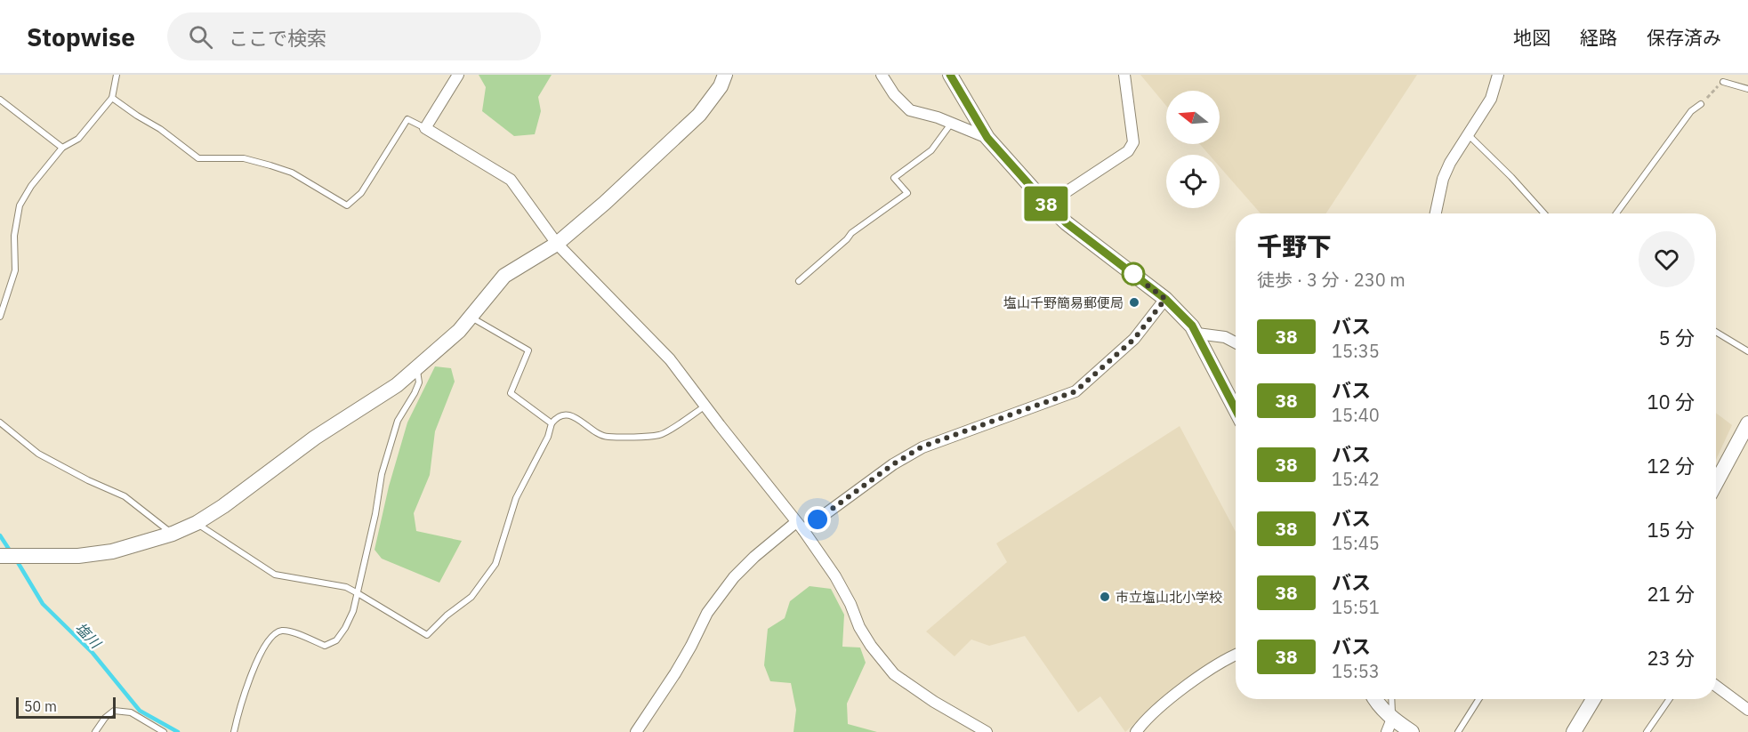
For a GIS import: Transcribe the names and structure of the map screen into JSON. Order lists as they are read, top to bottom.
{
  "water": ["塩川"],
  "places": ["塩山千野簡易郵便局", "市立塩山北小学校"],
  "lines": ["bus line 38"],
  "scale_bar": "50 m",
  "north": "left",
  "page": {
    "header": "Stopwise",
    "search": "ここで検索",
    "nav": ["地図", "経路", "保存済み"],
    "on_map": "38",
    "heading": ["千野下", "徒歩 · 3 分 · 230 m"],
    "list": [
      {
        "mark": "38",
        "name": "バス",
        "note": "15:35",
        "value": "5 分"
      },
      {
        "mark": "38",
        "name": "バス",
        "note": "15:40",
        "value": "10 分"
      },
      {
        "mark": "38",
        "name": "バス",
        "note": "15:42",
        "value": "12 分"
      },
      {
        "mark": "38",
        "name": "バス",
        "note": "15:45",
        "value": "15 分"
      },
      {
        "mark": "38",
        "name": "バス",
        "note": "15:51",
        "value": "21 分"
      },
      {
        "mark": "38",
        "name": "バス",
        "note": "15:53",
        "value": "23 分"
      }
    ],
    "scale": "50 m"
  }
}
